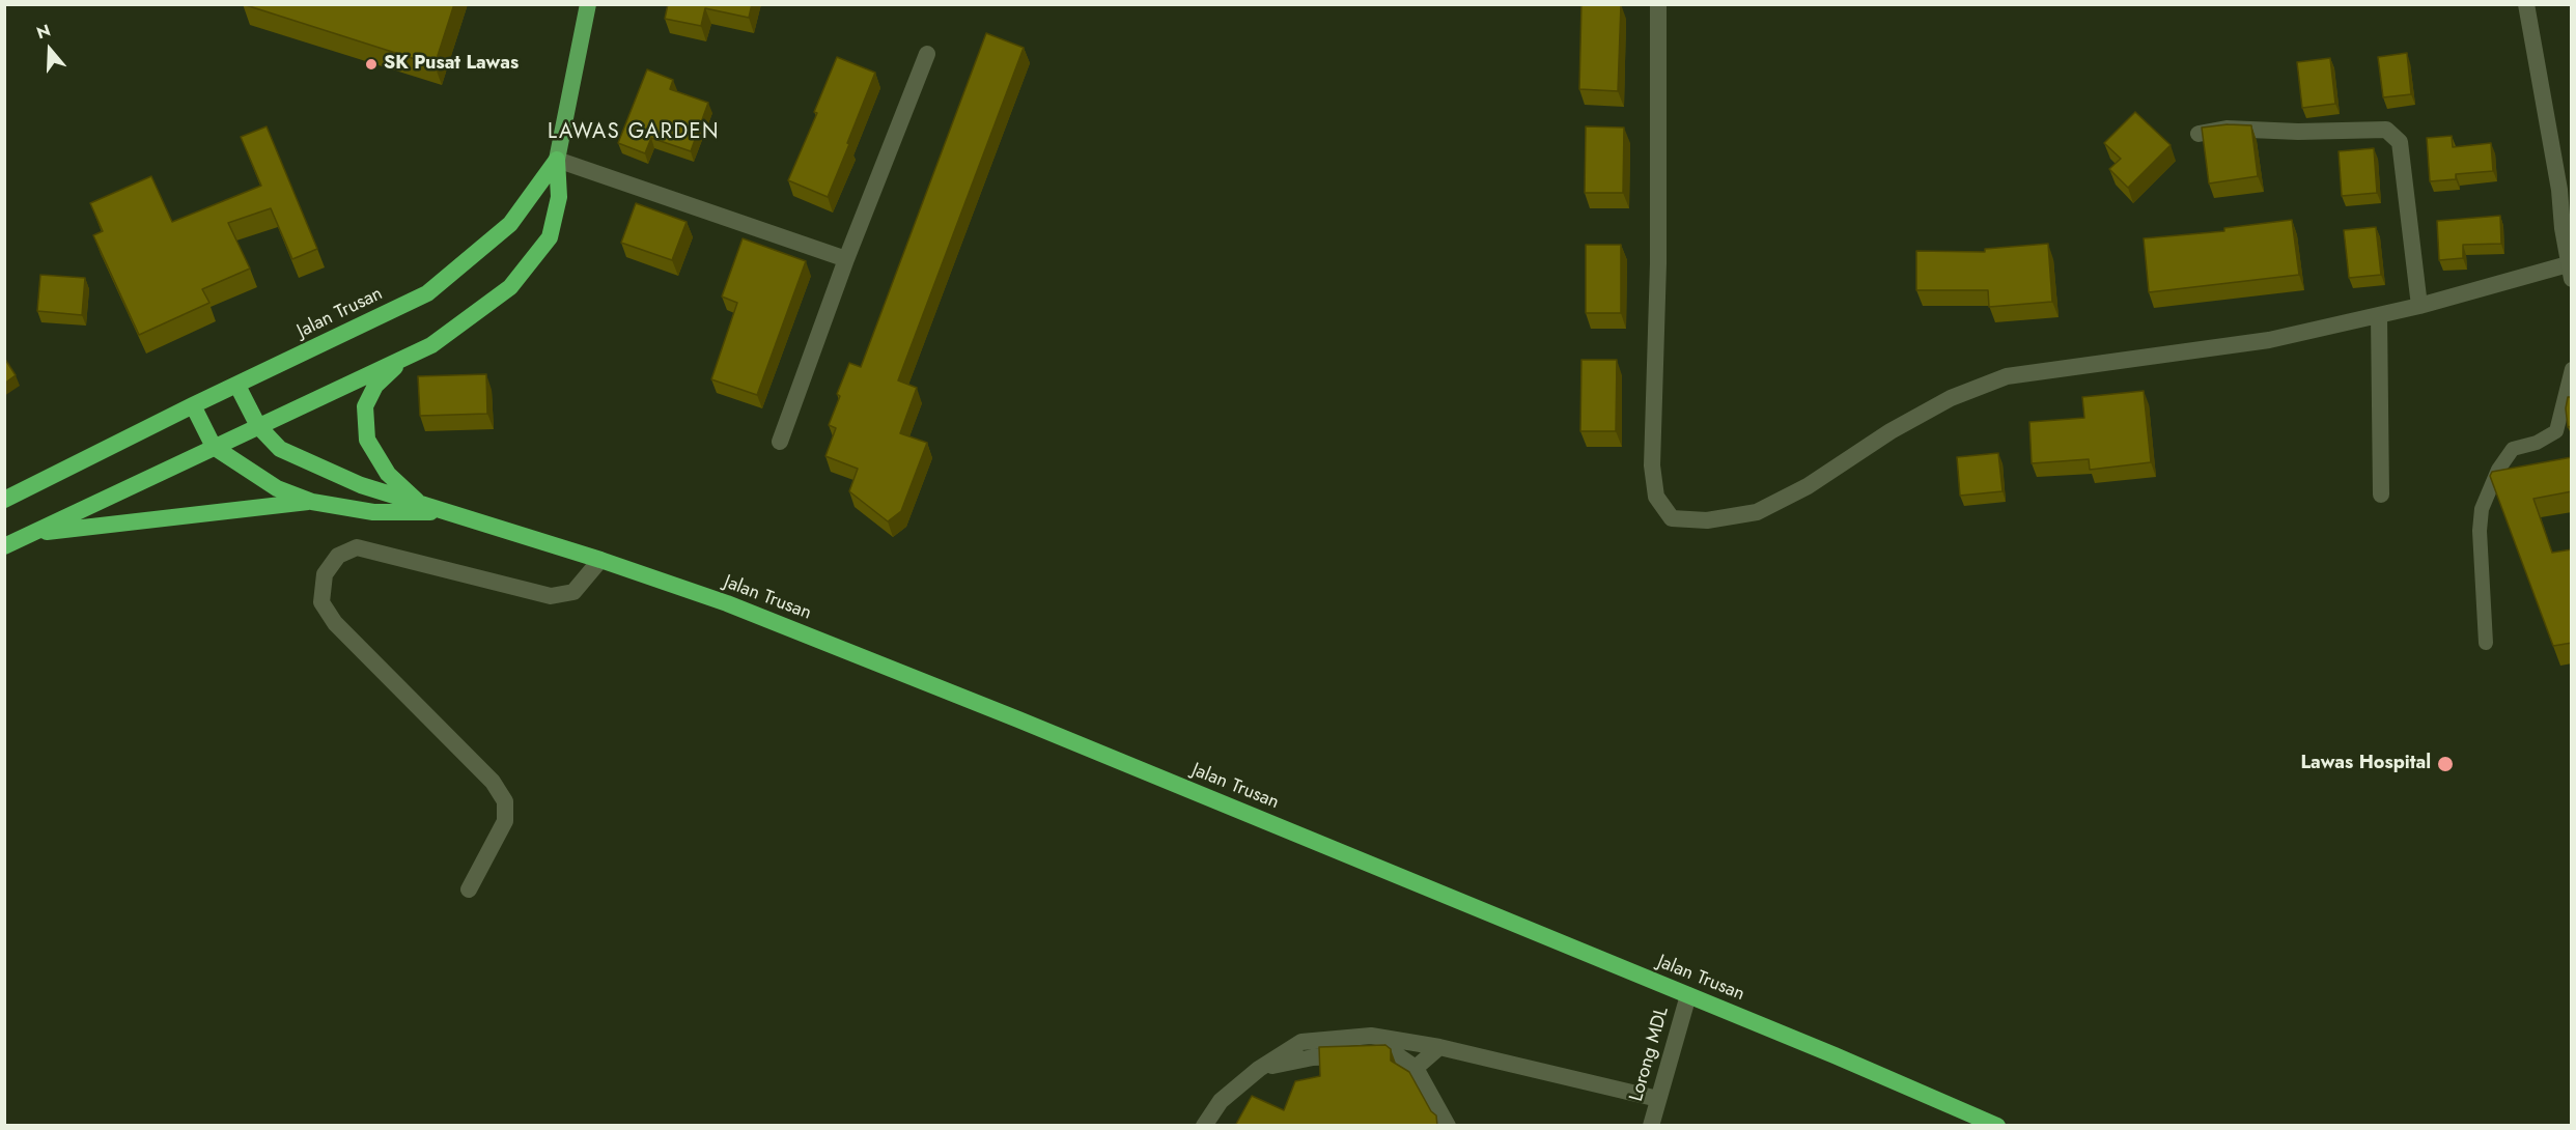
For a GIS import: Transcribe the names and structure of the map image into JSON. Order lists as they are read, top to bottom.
{
  "streets": {
    "highway": ["Jalan Trusan"],
    "street": ["Lorong MDL"]
  },
  "crossings": [
    ["Jalan Trusan", "Lorong MDL"]
  ],
  "districts": ["LAWAS GARDEN"],
  "places": ["SK Pusat Lawas", "Lawas Hospital"],
  "north": "top"
}
